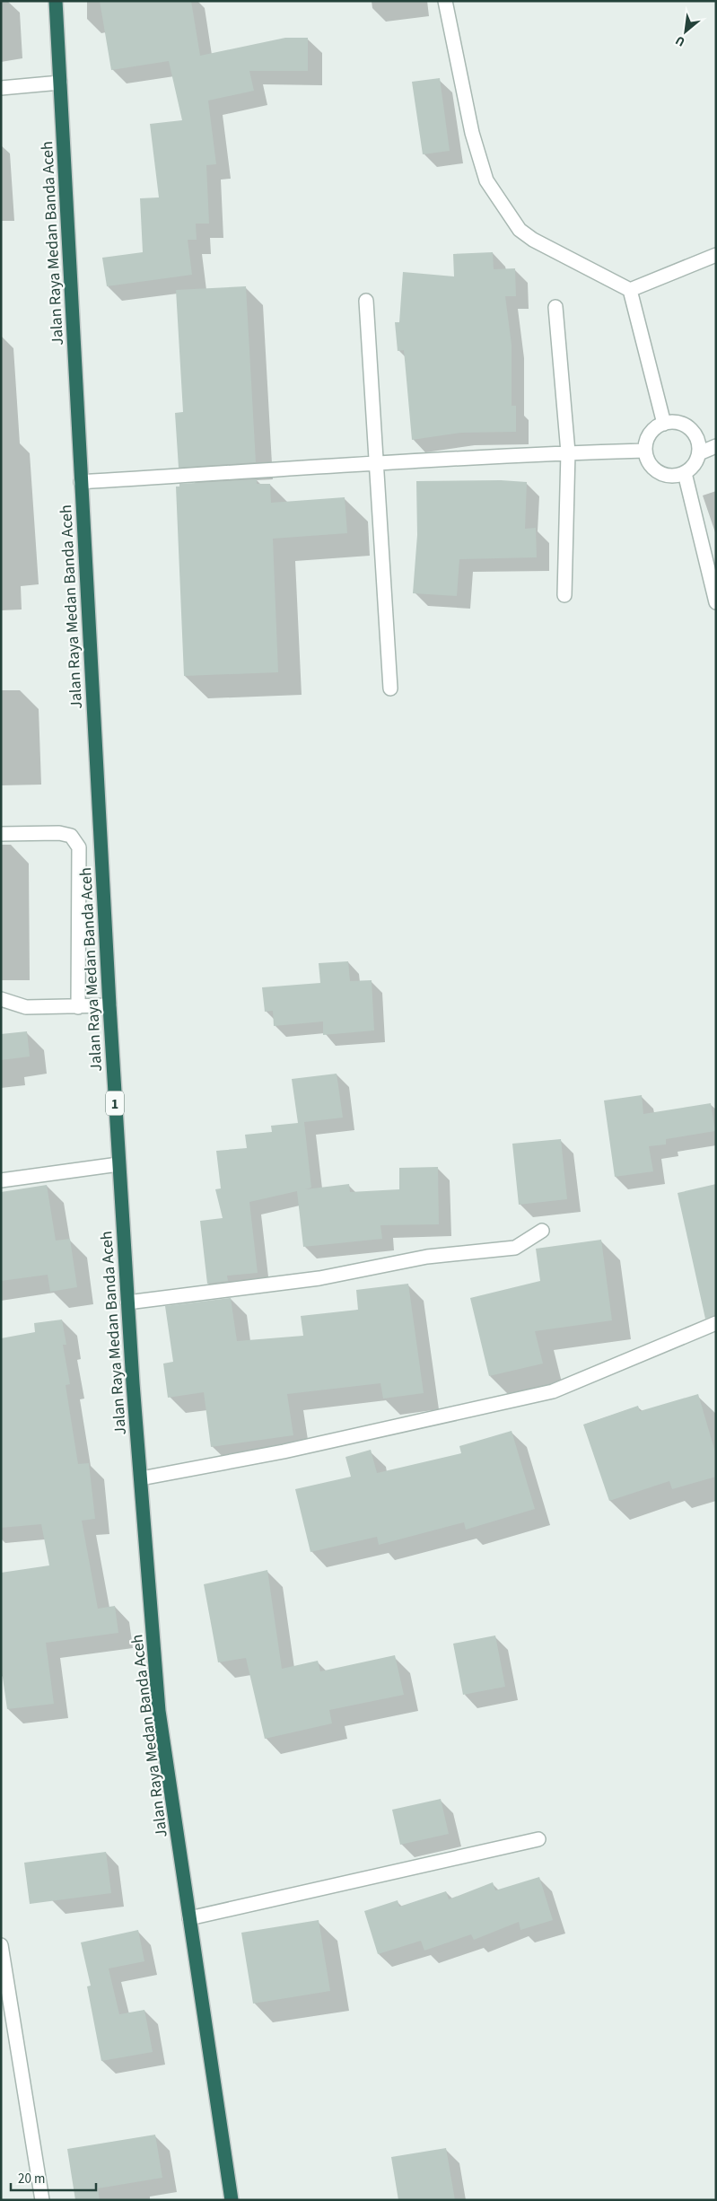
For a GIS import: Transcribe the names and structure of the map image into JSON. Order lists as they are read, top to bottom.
{
  "streets": {
    "highway": ["Jalan Raya Medan Banda Aceh", "1"]
  },
  "scale_bar": "20 m",
  "north": "bottom left"
}
